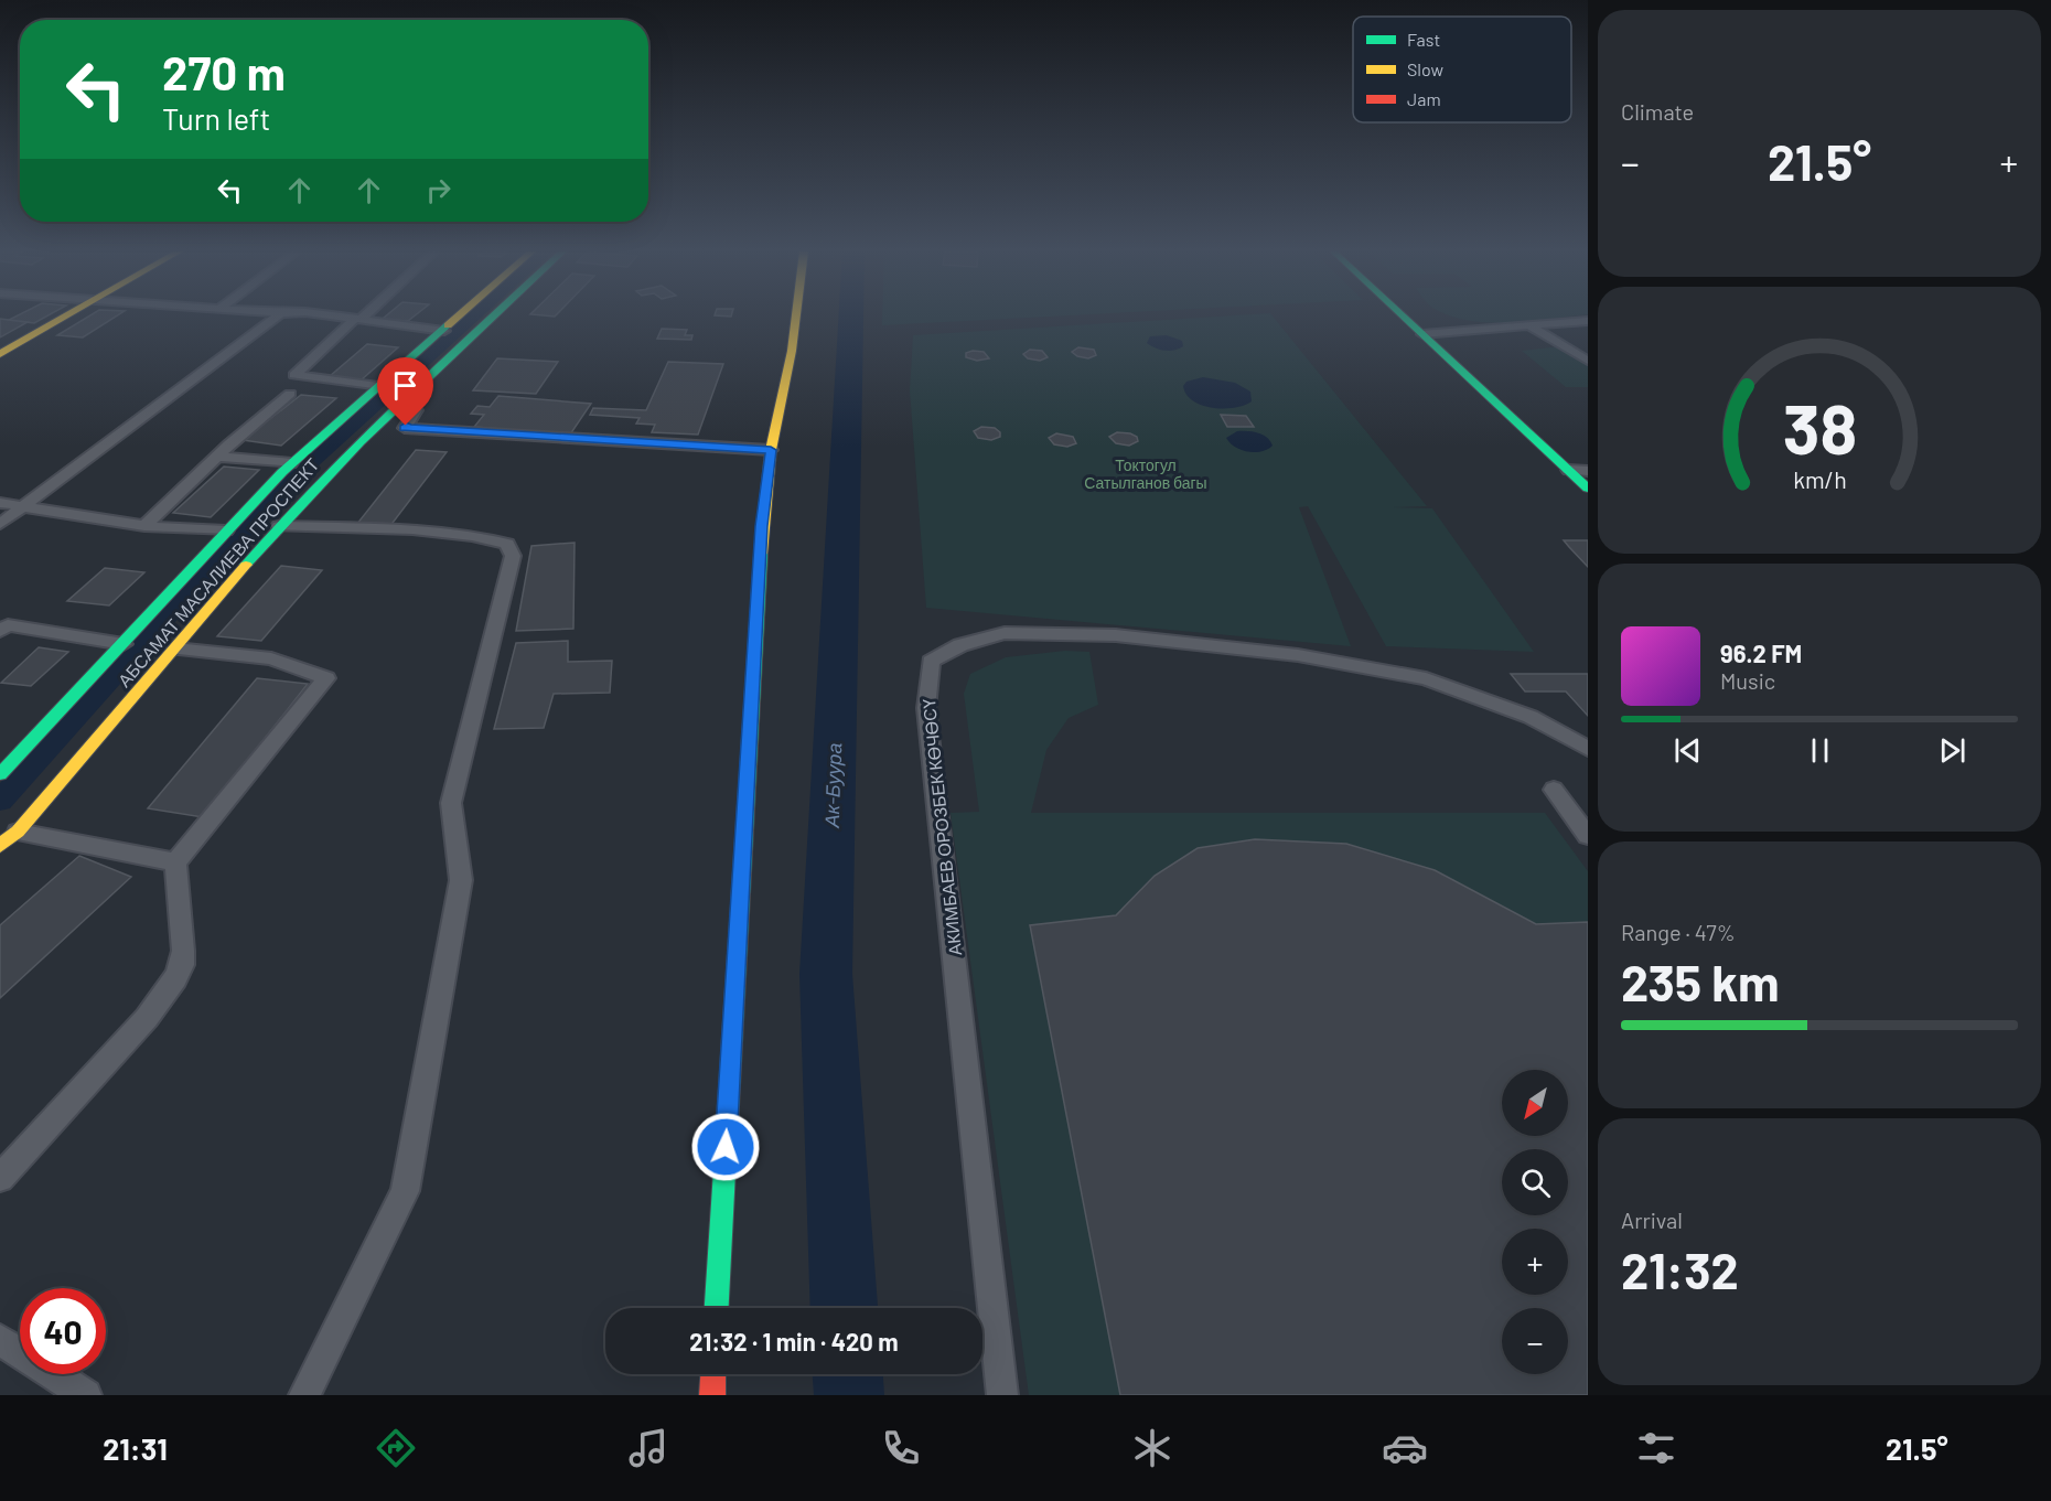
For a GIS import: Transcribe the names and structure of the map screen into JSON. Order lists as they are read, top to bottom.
{
  "streets": {
    "main road": ["АБСАМАТ МАСАЛИЕВА ПРОСПЕКТ"],
    "street": ["АКИМБАЕВ ОРОЗБЕК КӨЧӨСҮ"]
  },
  "water": ["Ак-Буура"],
  "parks": ["Токтогул Сатылганов багы"],
  "legend": ["Fast", "Slow", "Jam"],
  "north": "bottom left",
  "page": {
    "tile": [
      "Climate",
      ["Range · 47%", "235 km"],
      ["Arrival", "21:32"]
    ],
    "turn": ["270 m", "Turn left"],
    "heat": ["−", "21.5°", "+"],
    "song": ["96.2 FM", "Music"],
    "map_buttons": ["+", "−"],
    "limit": "40",
    "trip": "21:32 · 1 min · 420 m",
    "tabs": ["21:31", "21.5°"],
    "gauge": ["38", "km/h"]
  }
}
